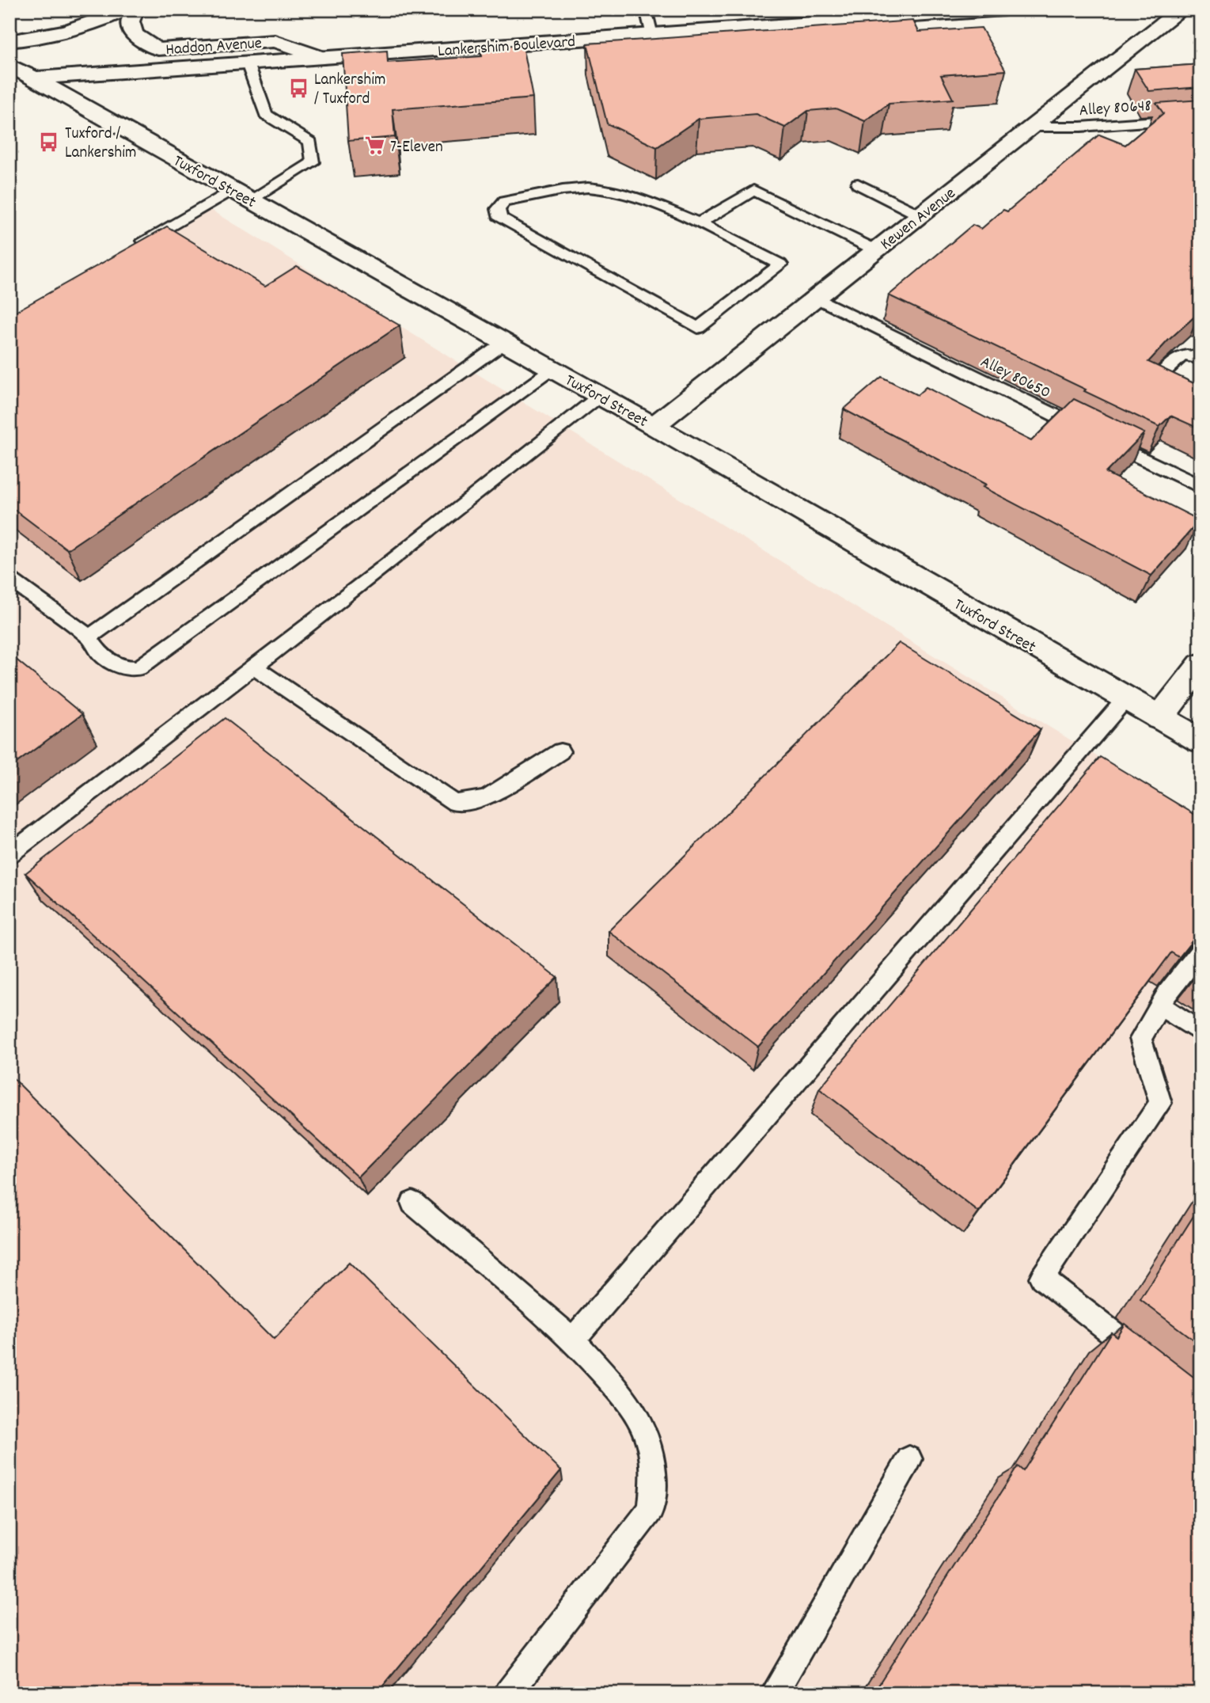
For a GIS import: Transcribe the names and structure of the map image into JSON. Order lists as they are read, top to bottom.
{
  "streets": {
    "main road": [
      "Haddon Avenue",
      "Lankershim Boulevard",
      "Tuxford Street",
      "Kewen Avenue"
    ],
    "lane": ["Alley 80648", "Alley 80650"]
  },
  "crossings": [
    ["Haddon Avenue", "Lankershim Boulevard"],
    ["Lankershim Boulevard", "Tuxford Street"],
    ["Alley 80648", "Kewen Avenue"],
    ["Tuxford Street", "Kewen Avenue"],
    ["Kewen Avenue", "Alley 80650"]
  ],
  "places": {
    "bus stop": ["Lankershim / Tuxford", "Tuxford / Lankershim"],
    "supermarket": ["7-Eleven"]
  }
}
